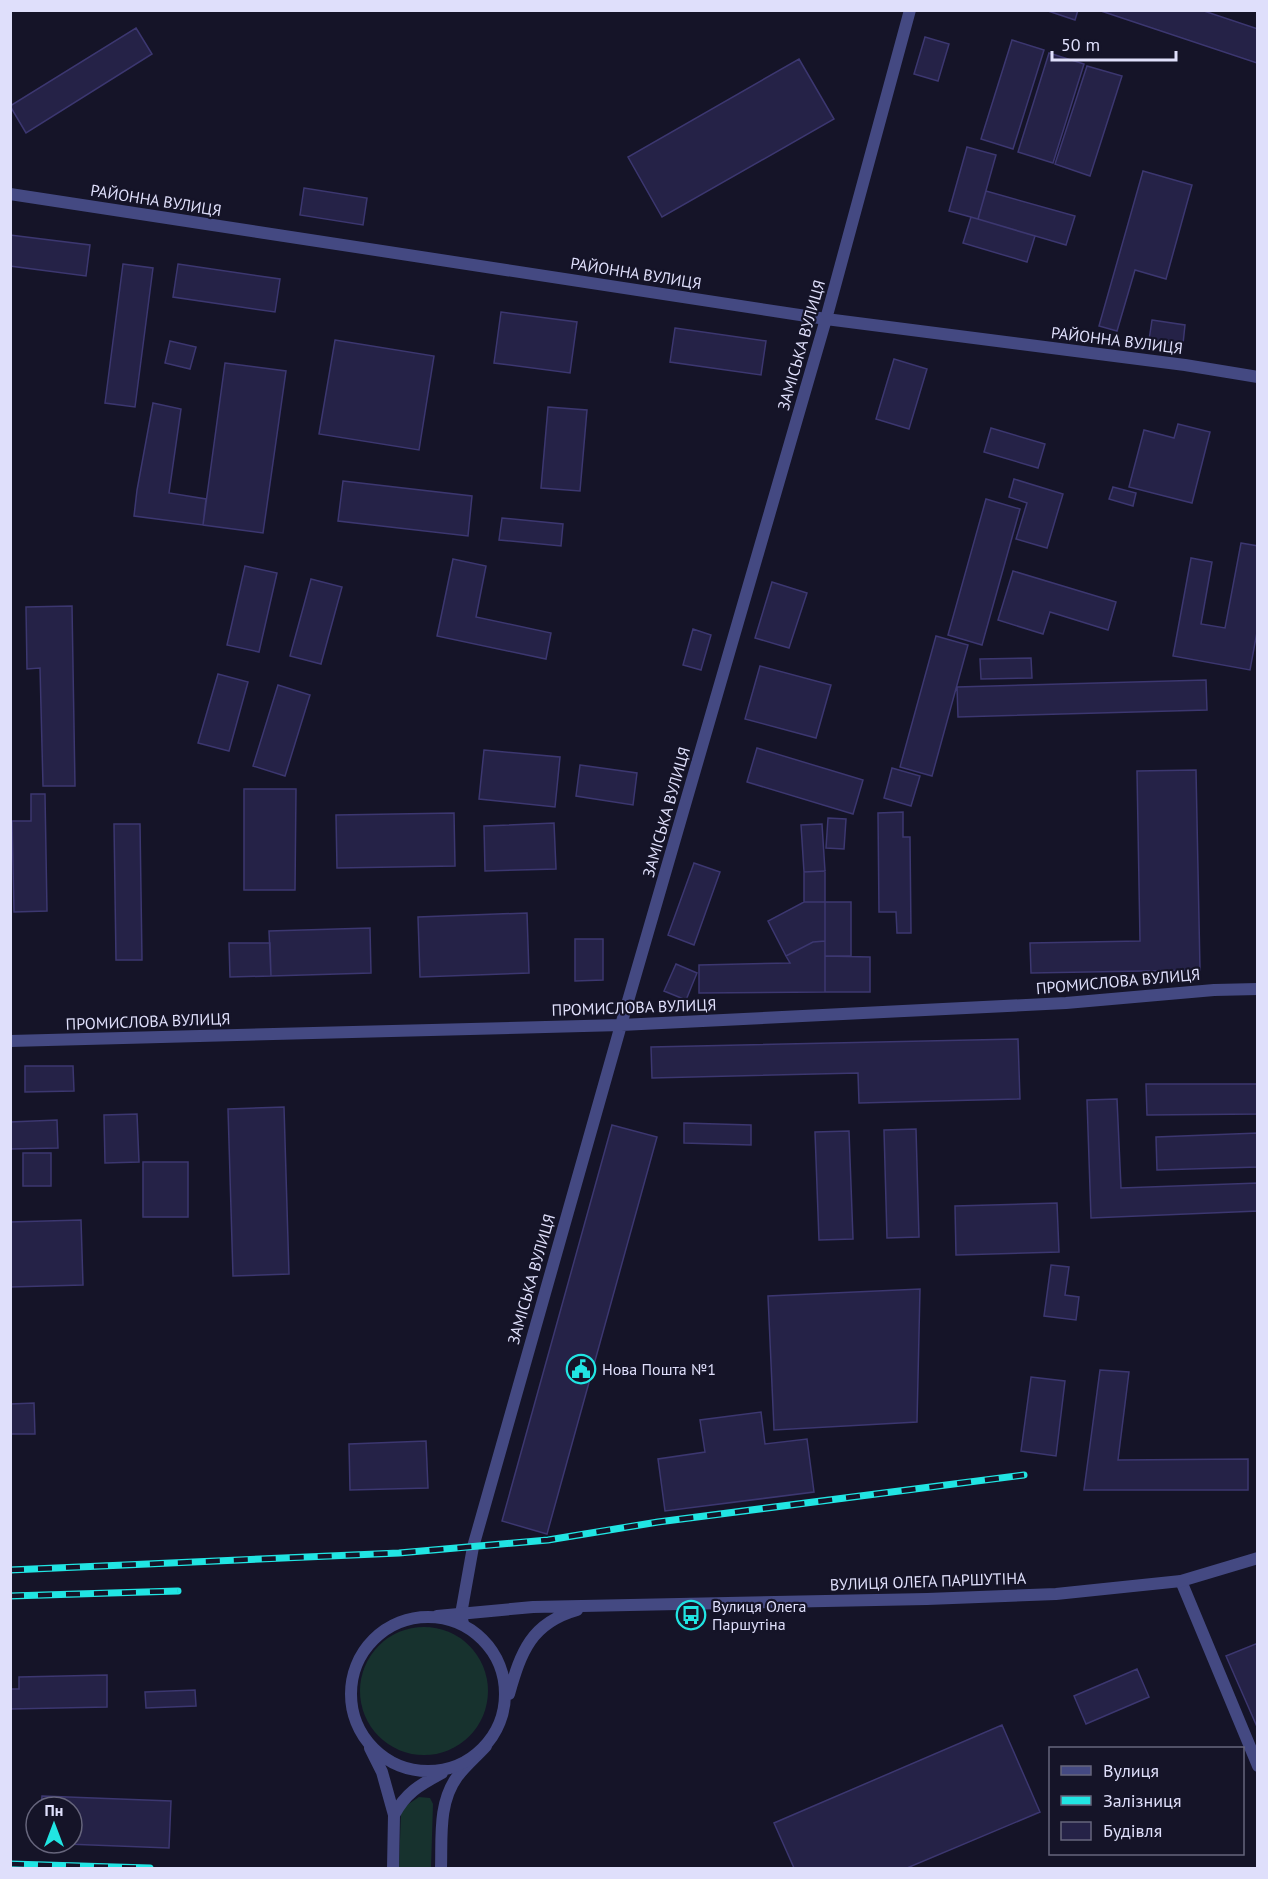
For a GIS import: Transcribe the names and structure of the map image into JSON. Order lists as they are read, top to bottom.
{
  "streets": {
    "street": [
      "РАЙОННА ВУЛИЦЯ",
      "ЗАМІСЬКА ВУЛИЦЯ",
      "ПРОМИСЛОВА ВУЛИЦЯ",
      "ВУЛИЦЯ ОЛЕГА ПАРШУТІНА"
    ]
  },
  "crossings": [
    ["РАЙОННА ВУЛИЦЯ", "ЗАМІСЬКА ВУЛИЦЯ"],
    ["ЗАМІСЬКА ВУЛИЦЯ", "ПРОМИСЛОВА ВУЛИЦЯ"],
    ["ЗАМІСЬКА ВУЛИЦЯ", "ВУЛИЦЯ ОЛЕГА ПАРШУТІНА"]
  ],
  "places": {
    "public building": ["Нова Пошта №1"],
    "bus stop": ["Вулиця Олега Паршутіна"]
  },
  "legend": ["Вулиця", "Залізниця", "Будівля"],
  "scale_bar": "50 m",
  "north": "top"
}
